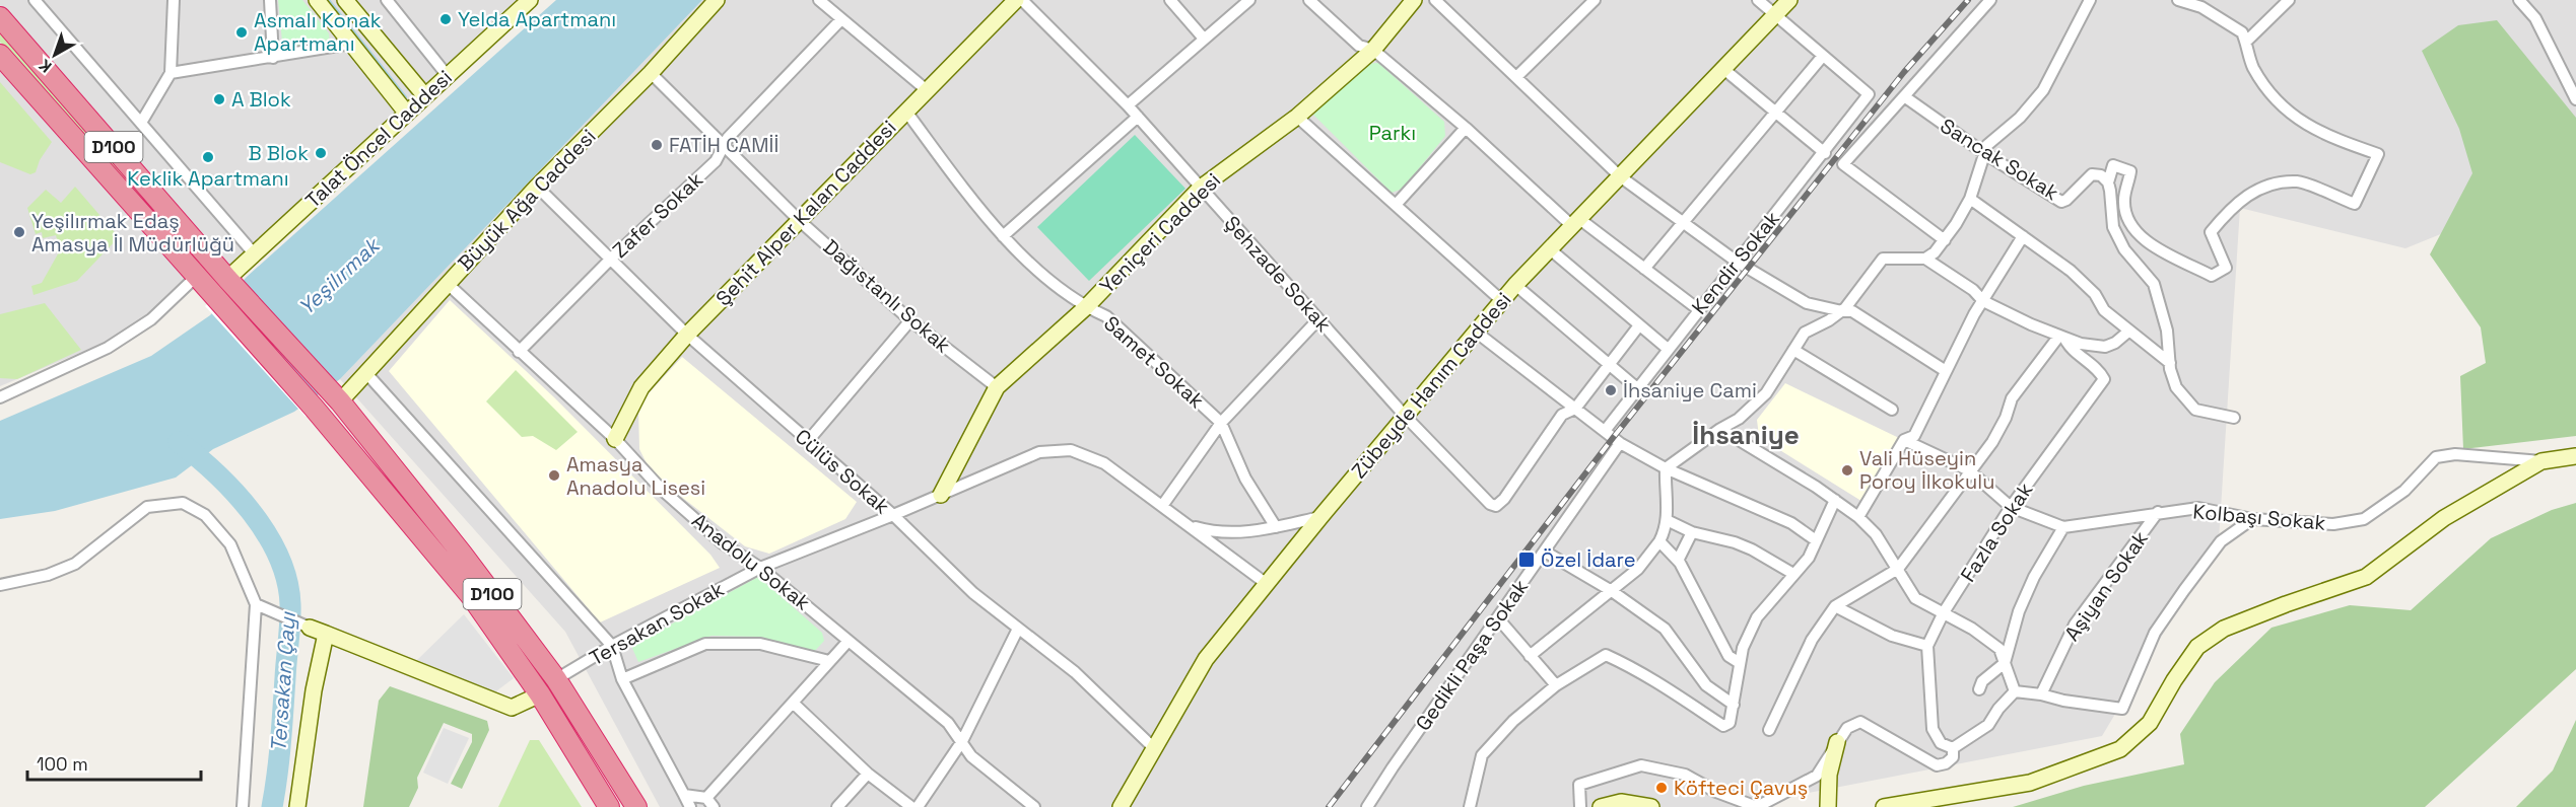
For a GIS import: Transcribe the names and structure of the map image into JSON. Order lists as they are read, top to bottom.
{
  "streets": {
    "highway": ["D100"],
    "street": [
      "Talat Öncel Caddesi",
      "Sancak Sokak",
      "Büyük Ağa Caddesi",
      "Şehit Alper Kalan Caddesi",
      "Zafer Sokak",
      "Yeniçeri Caddesi",
      "Kendir Sokak",
      "Şehzade Sokak",
      "Dağıstanlı Sokak",
      "Samet Sokak",
      "Zübeyde Hanım Caddesi",
      "Cülüs Sokak",
      "Kolbaşı Sokak",
      "Fazla Sokak",
      "Anadolu Sokak",
      "Aşiyan Sokak",
      "Tersakan Sokak",
      "Gedikli Paşa Sokak"
    ]
  },
  "crossings": [
    ["Talat Öncel Caddesi", "D100"],
    ["D100", "Büyük Ağa Caddesi"],
    ["D100", "Tersakan Sokak"],
    ["Büyük Ağa Caddesi", "Dağıstanlı Sokak"],
    ["Büyük Ağa Caddesi", "Cülüs Sokak"],
    ["Büyük Ağa Caddesi", "Anadolu Sokak"],
    ["Şehit Alper Kalan Caddesi", "Dağıstanlı Sokak"],
    ["Şehit Alper Kalan Caddesi", "Samet Sokak"],
    ["Şehit Alper Kalan Caddesi", "Cülüs Sokak"],
    ["Şehit Alper Kalan Caddesi", "Anadolu Sokak"],
    ["Zafer Sokak", "Dağıstanlı Sokak"],
    ["Zafer Sokak", "Cülüs Sokak"],
    ["Zafer Sokak", "Anadolu Sokak"],
    ["Yeniçeri Caddesi", "Şehzade Sokak"],
    ["Yeniçeri Caddesi", "Dağıstanlı Sokak"],
    ["Yeniçeri Caddesi", "Samet Sokak"],
    ["Yeniçeri Caddesi", "Tersakan Sokak"],
    ["Şehzade Sokak", "Zübeyde Hanım Caddesi"],
    ["Samet Sokak", "Tersakan Sokak"],
    ["Zübeyde Hanım Caddesi", "Cülüs Sokak"],
    ["Zübeyde Hanım Caddesi", "Tersakan Sokak"],
    ["Cülüs Sokak", "Tersakan Sokak"],
    ["Kolbaşı Sokak", "Aşiyan Sokak"],
    ["Anadolu Sokak", "Tersakan Sokak"]
  ],
  "districts": ["İhsaniye"],
  "water": ["Yeşilırmak", "Tersakan Çayı"],
  "parks": ["Parkı"],
  "places": {
    "other": [
      "Yelda Apartmanı",
      "Asmalı Konak Apartmanı",
      "A Blok",
      "FATİH CAMİİ",
      "B Blok",
      "Keklik Apartmanı",
      "Yeşilırmak Edaş Amasya İl Müdürlüğü",
      "İhsaniye Cami",
      "Vali Hüseyin Poroy İlkokulu",
      "Amasya Anadolu Lisesi",
      "Köfteci Çavuş"
    ],
    "transit": ["Özel İdare"]
  },
  "scale_bar": "100 m",
  "north": "bottom left"
}
